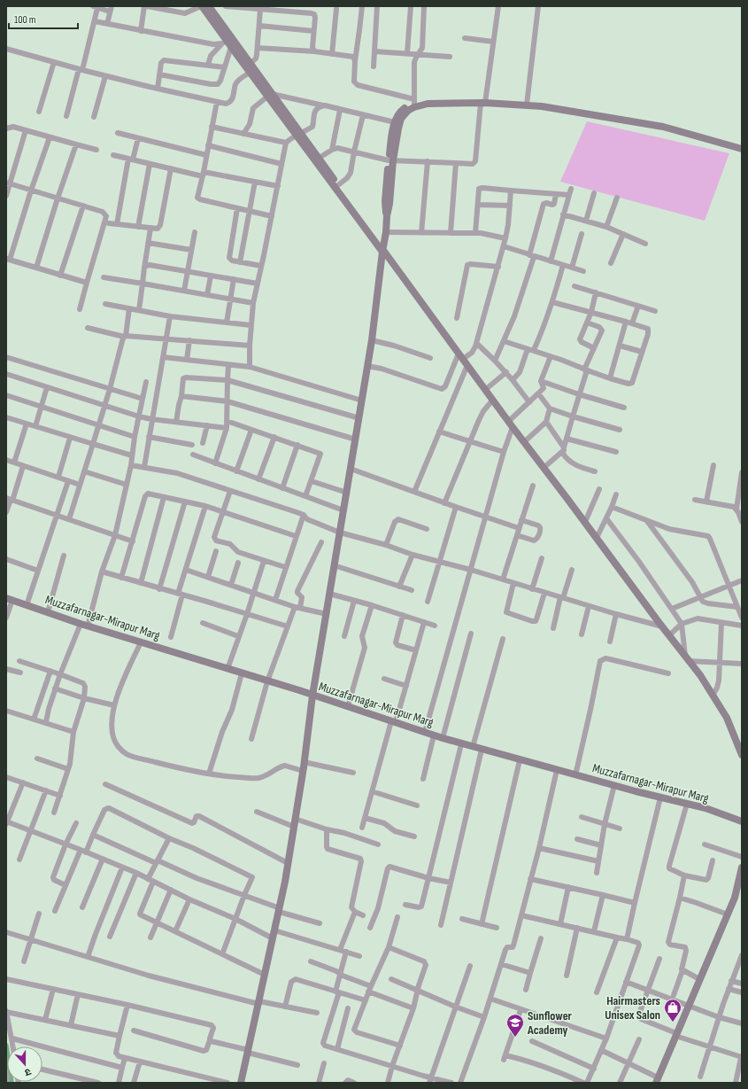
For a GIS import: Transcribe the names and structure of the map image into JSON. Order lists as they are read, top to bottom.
{
  "streets": {
    "main road": ["Muzzafarnagar-Mirapur Marg"]
  },
  "places": {
    "shop": ["Hairmasters Unisex Salon"],
    "school or university": ["Sunflower Academy"]
  },
  "scale_bar": "100 m",
  "north": "bottom"
}
